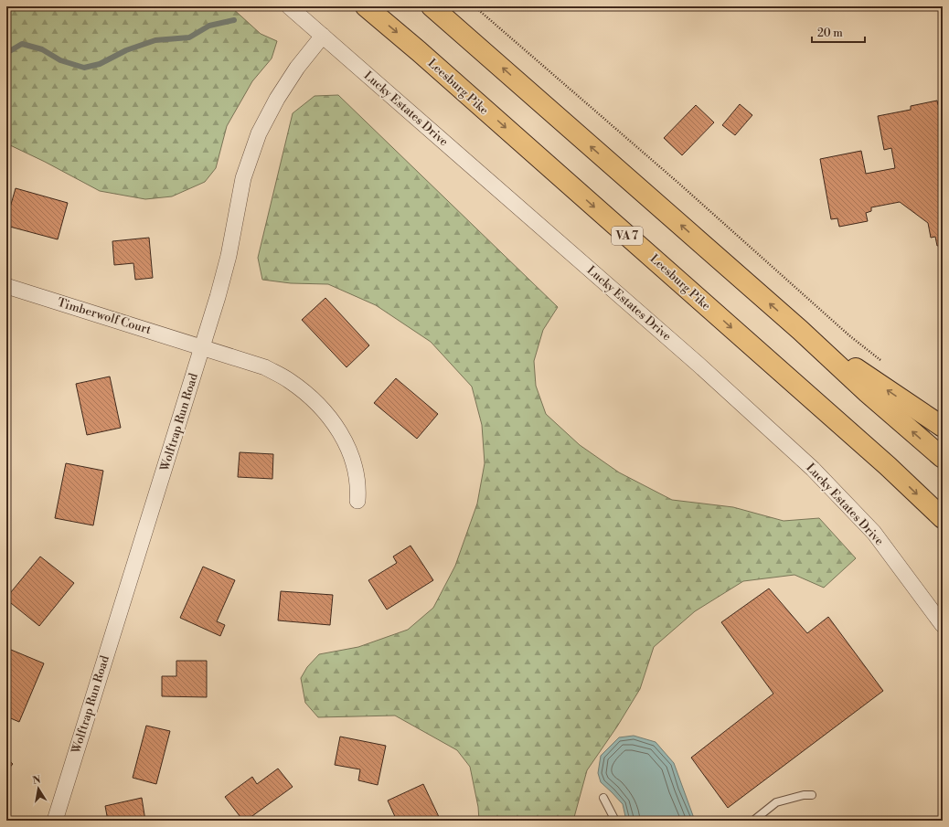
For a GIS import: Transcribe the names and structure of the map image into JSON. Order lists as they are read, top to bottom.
{
  "streets": {
    "highway": ["Leesburg Pike", "VA 7"],
    "street": ["Lucky Estates Drive", "Timberwolf Court", "Wolftrap Run Road"]
  },
  "crossings": [
    ["Lucky Estates Drive", "Wolftrap Run Road"],
    ["Timberwolf Court", "Wolftrap Run Road"]
  ],
  "scale_bar": "20 m",
  "north": "top"
}
